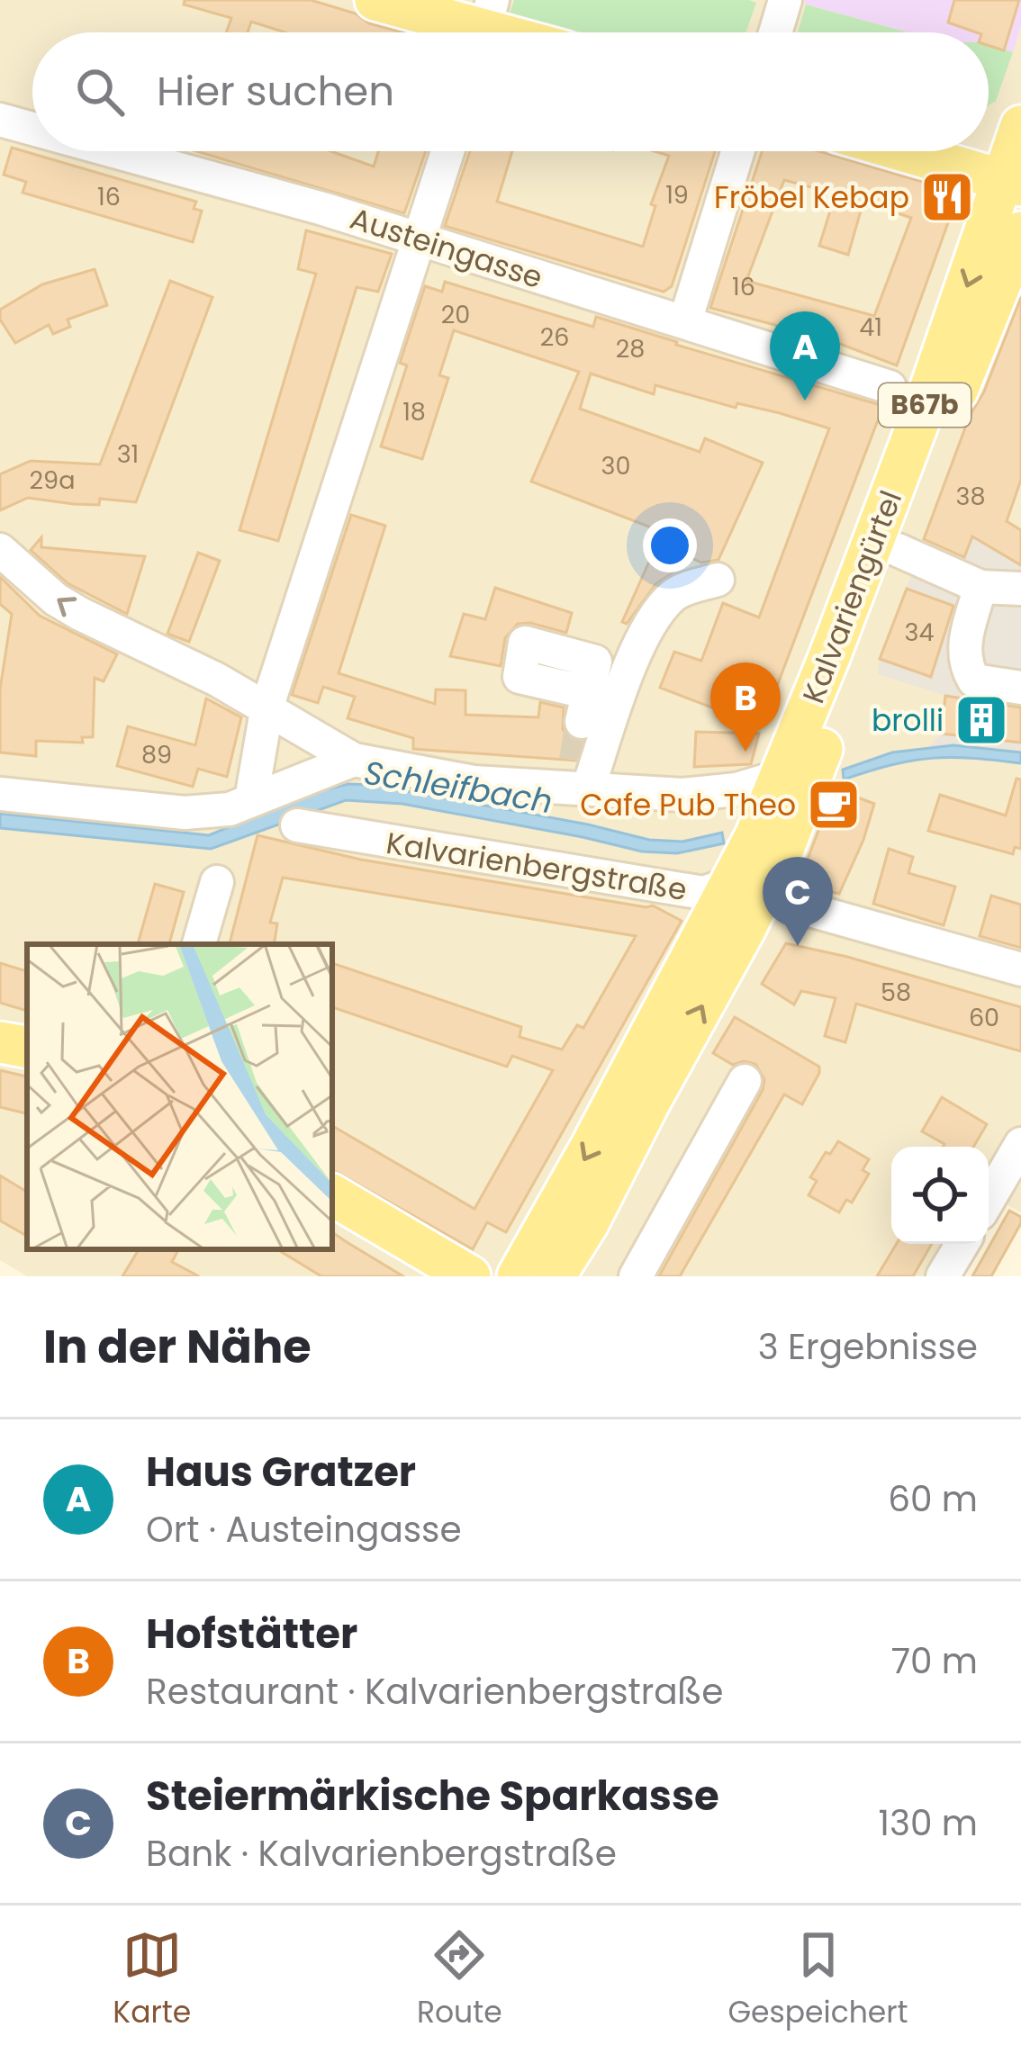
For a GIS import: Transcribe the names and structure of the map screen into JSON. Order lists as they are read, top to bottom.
{
  "streets": {
    "main road": ["B67b", "Kalvariengürtel"],
    "street": ["Austeingasse", "Kalvarienbergstraße"]
  },
  "crossings": [
    ["Kalvariengürtel", "Kalvarienbergstraße"]
  ],
  "water": ["Schleifbach"],
  "places": {
    "restaurant": ["Fröbel Kebap"],
    "building": ["brolli"],
    "cafe": ["Cafe Pub Theo"]
  },
  "house_numbers": [
    "19",
    "16",
    "16",
    "20",
    "41",
    "26",
    "28",
    "18",
    "31",
    "30",
    "29a",
    "38",
    "34",
    "89",
    "58",
    "60"
  ],
  "page": {
    "search": "Hier suchen",
    "pins": ["A", "B", "C"],
    "heading": ["In der Nähe", "3 Ergebnisse"],
    "list": [
      {
        "mark": "A",
        "name": "Haus Gratzer",
        "note": "Ort · Austeingasse",
        "value": "60 m"
      },
      {
        "mark": "B",
        "name": "Hofstätter",
        "note": "Restaurant · Kalvarienbergstraße",
        "value": "70 m"
      },
      {
        "mark": "C",
        "name": "Steiermärkische Sparkasse",
        "note": "Bank · Kalvarienbergstraße",
        "value": "130 m"
      }
    ],
    "nav": ["Karte", "Route", "Gespeichert"]
  }
}
